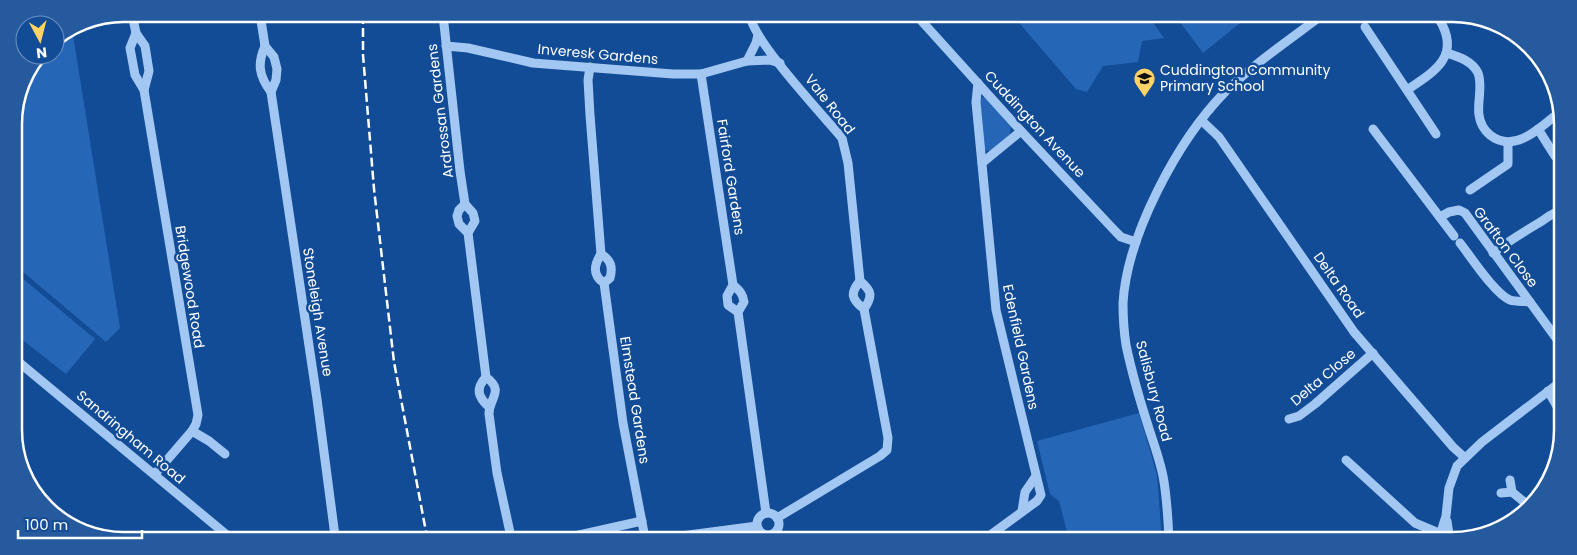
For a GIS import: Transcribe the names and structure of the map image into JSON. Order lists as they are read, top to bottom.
{
  "streets": {
    "street": [
      "Inveresk Gardens",
      "Vale Road",
      "Ardrossan Gardens",
      "Cuddington Avenue",
      "Fairford Gardens",
      "Grafton Close",
      "Delta Road",
      "Bridgewood Road",
      "Stoneleigh Avenue",
      "Edenfield Gardens",
      "Delta Close",
      "Salisbury Road",
      "Elmstead Gardens",
      "Sandringham Road"
    ]
  },
  "crossings": [
    ["Inveresk Gardens", "Vale Road"],
    ["Inveresk Gardens", "Ardrossan Gardens"],
    ["Inveresk Gardens", "Fairford Gardens"],
    ["Inveresk Gardens", "Elmstead Gardens"],
    ["Cuddington Avenue", "Edenfield Gardens"],
    ["Cuddington Avenue", "Salisbury Road"],
    ["Delta Road", "Delta Close"],
    ["Delta Road", "Salisbury Road"],
    ["Bridgewood Road", "Sandringham Road"]
  ],
  "places": {
    "school or university": ["Cuddington Community Primary School"]
  },
  "scale_bar": "100 m",
  "north": "bottom"
}
